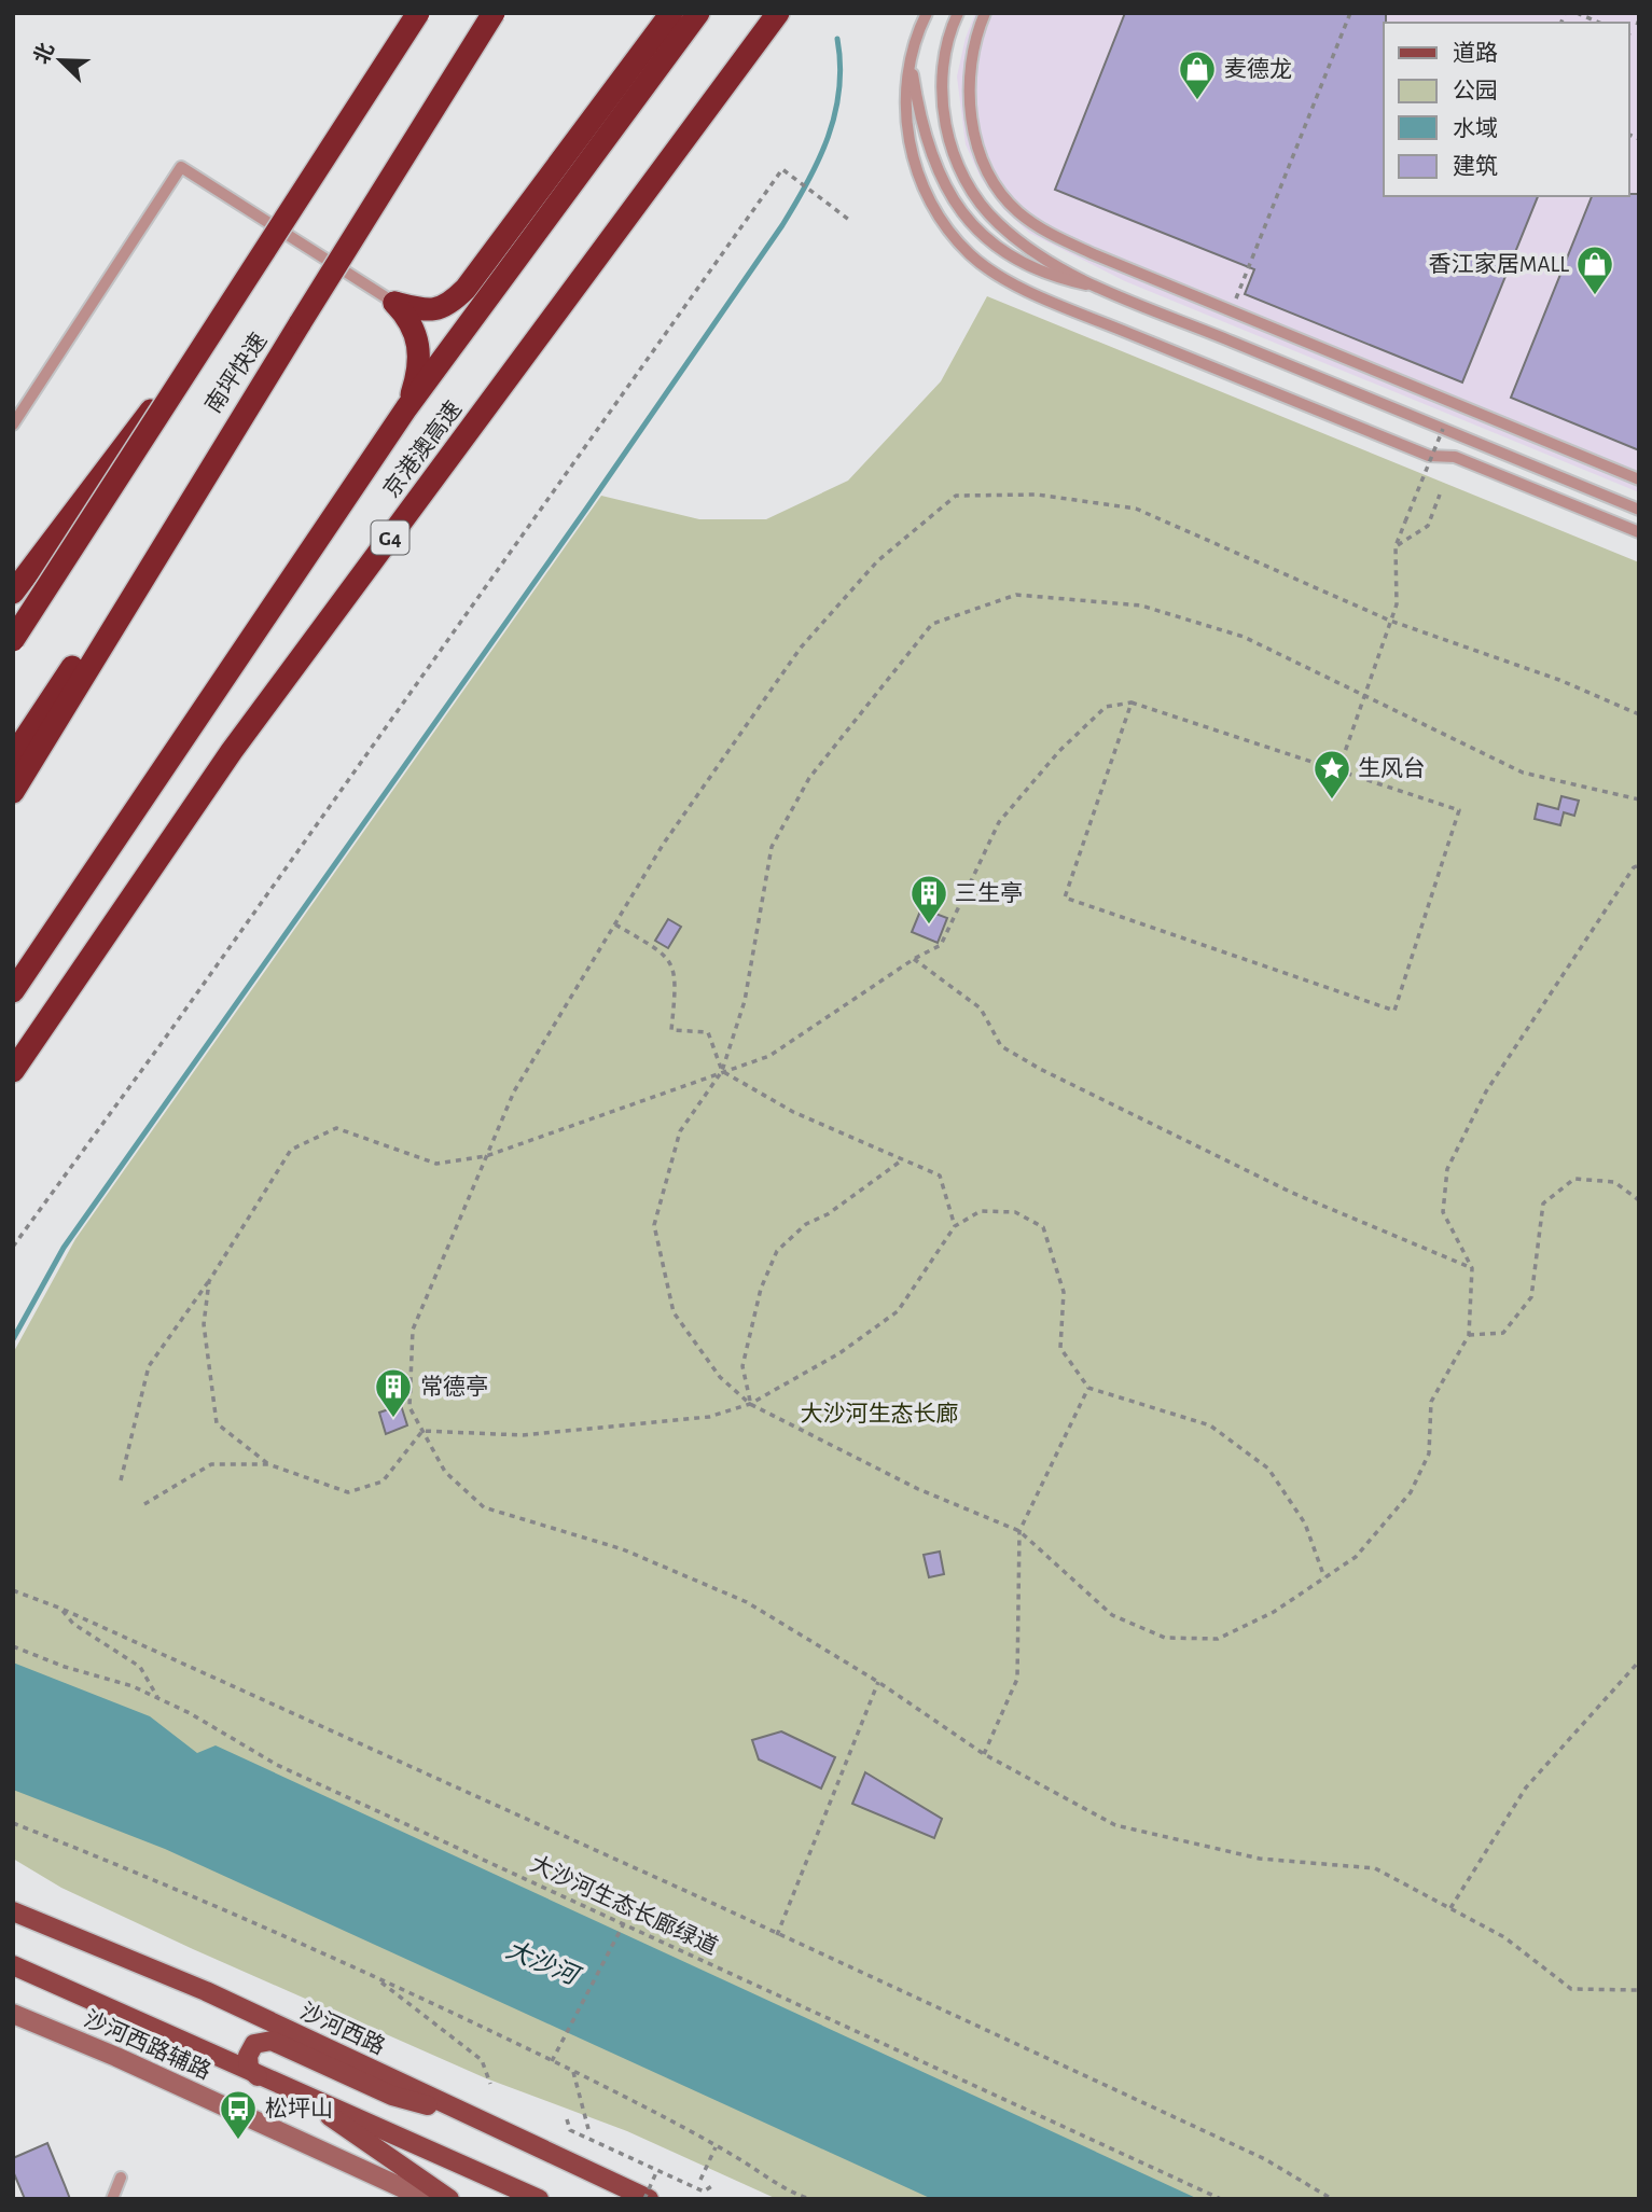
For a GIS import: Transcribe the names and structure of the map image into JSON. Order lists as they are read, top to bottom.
{
  "streets": {
    "highway": ["南坪快速", "京港澳高速", "G4"],
    "main road": ["沙河西路", "沙河西路辅路"],
    "path": ["大沙河生态长廊绿道"]
  },
  "water": ["大沙河"],
  "parks": ["大沙河生态长廊"],
  "places": {
    "shop": ["麦德龙", "香江家居MALL"],
    "place": ["生风台"],
    "building": ["三生亭", "常德亭"],
    "bus stop": ["松坪山"]
  },
  "legend": [
    "道路",
    "公园",
    "水域",
    "建筑"
  ],
  "north": "top left"
}
